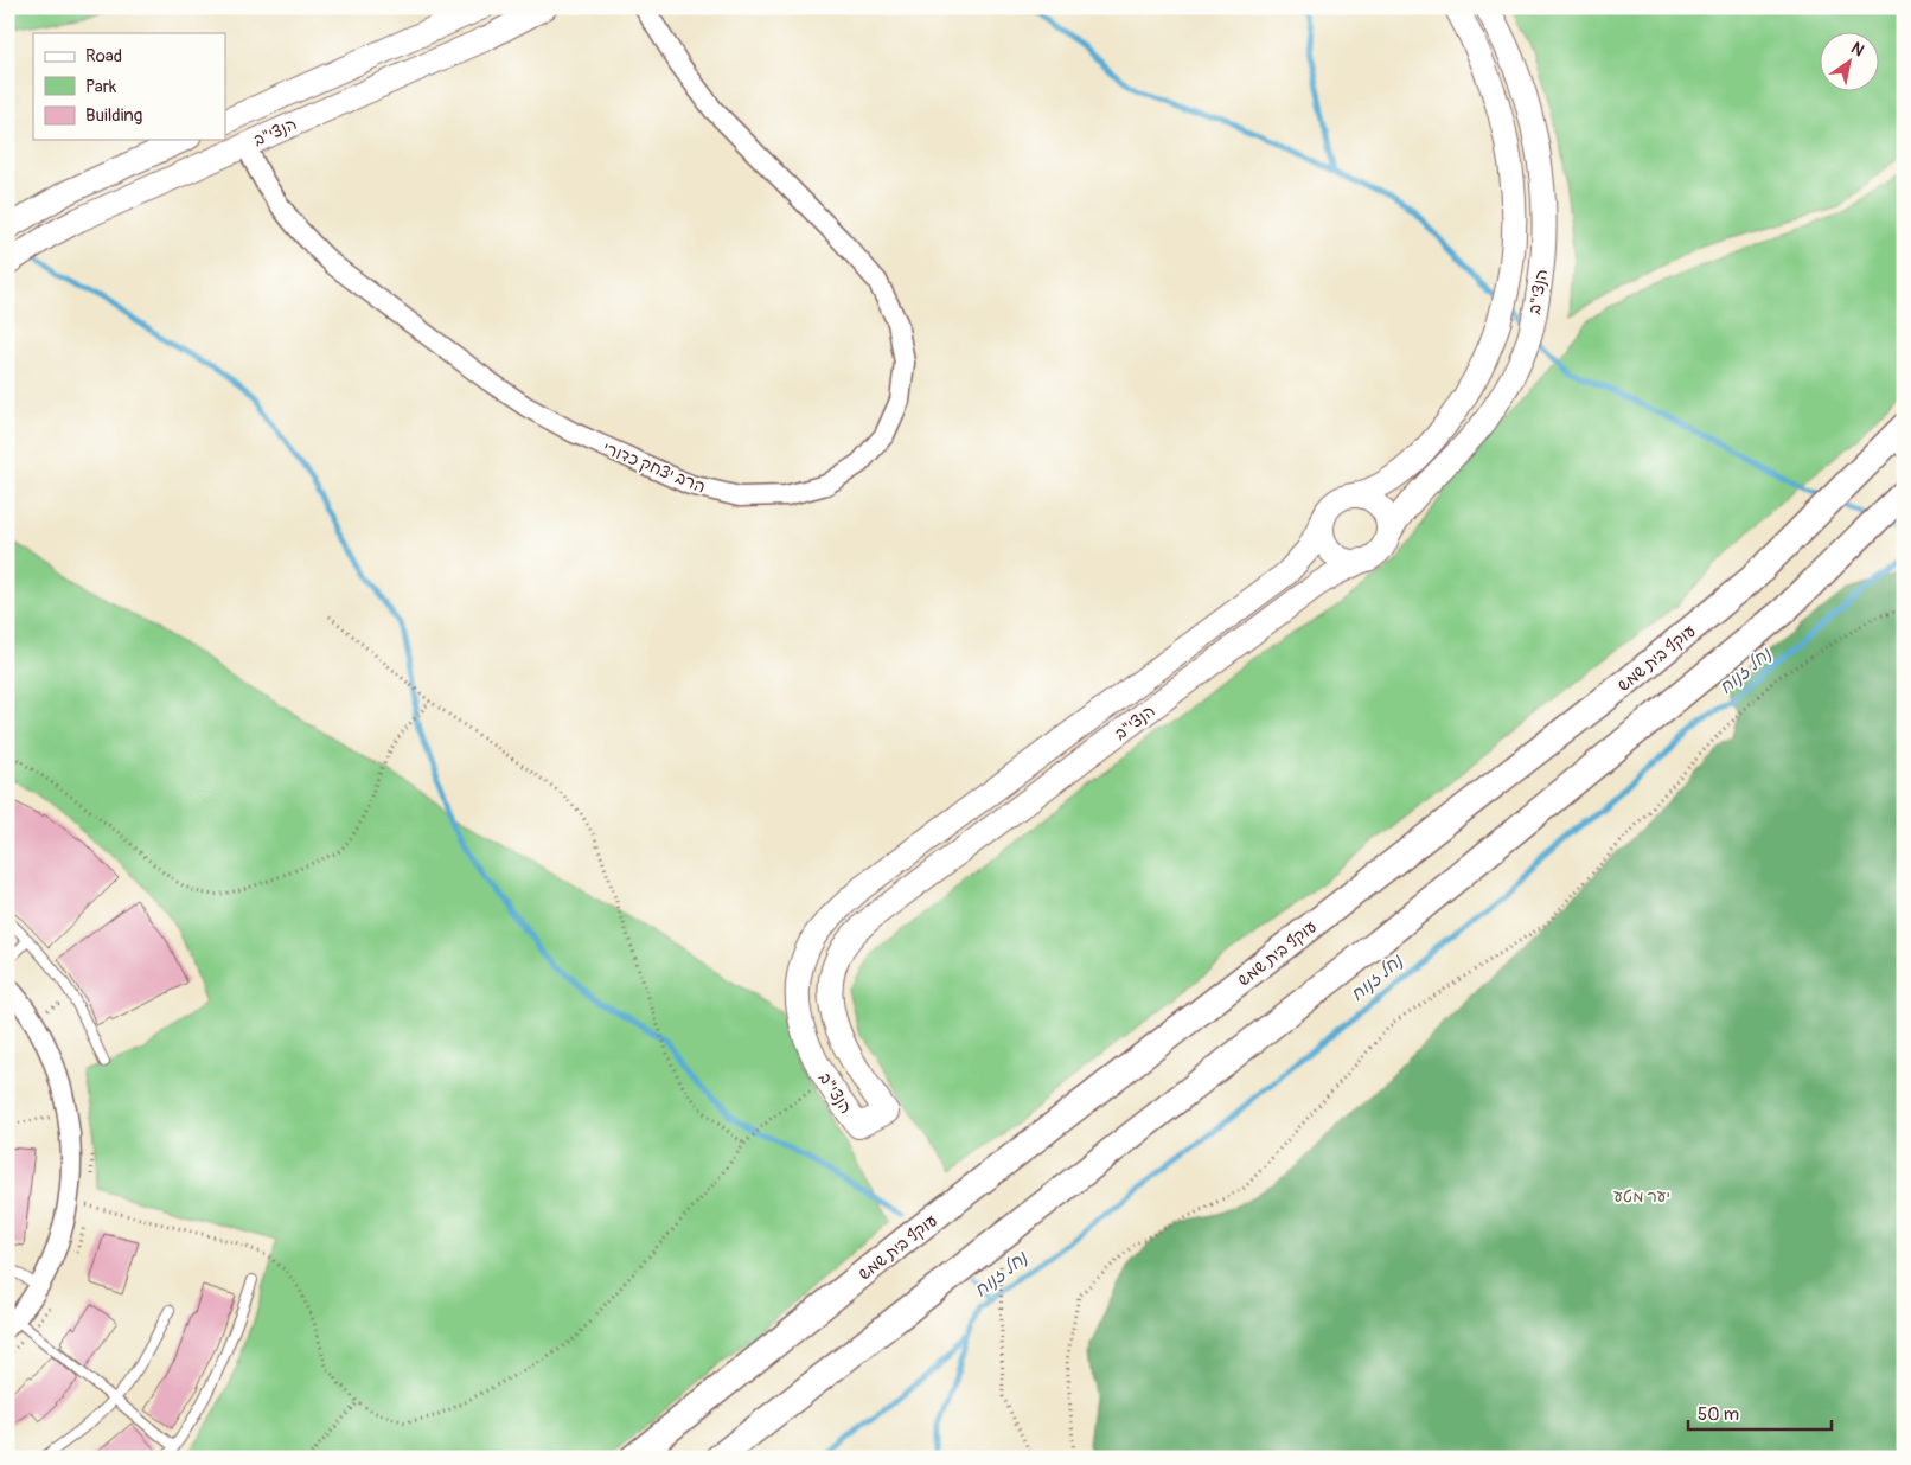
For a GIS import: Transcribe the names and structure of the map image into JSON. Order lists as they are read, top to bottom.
{
  "streets": {
    "main road": ["עוקף בית שמש"],
    "street": ["הנצי\"ב", "הרב יצחק כדורי"]
  },
  "crossings": [
    ["הנצי\"ב", "הרב יצחק כדורי"]
  ],
  "water": ["נחל זנוח"],
  "parks": ["יער מטע"],
  "legend": ["Road", "Park", "Building"],
  "scale_bar": "50 m",
  "north": "top right"
}
